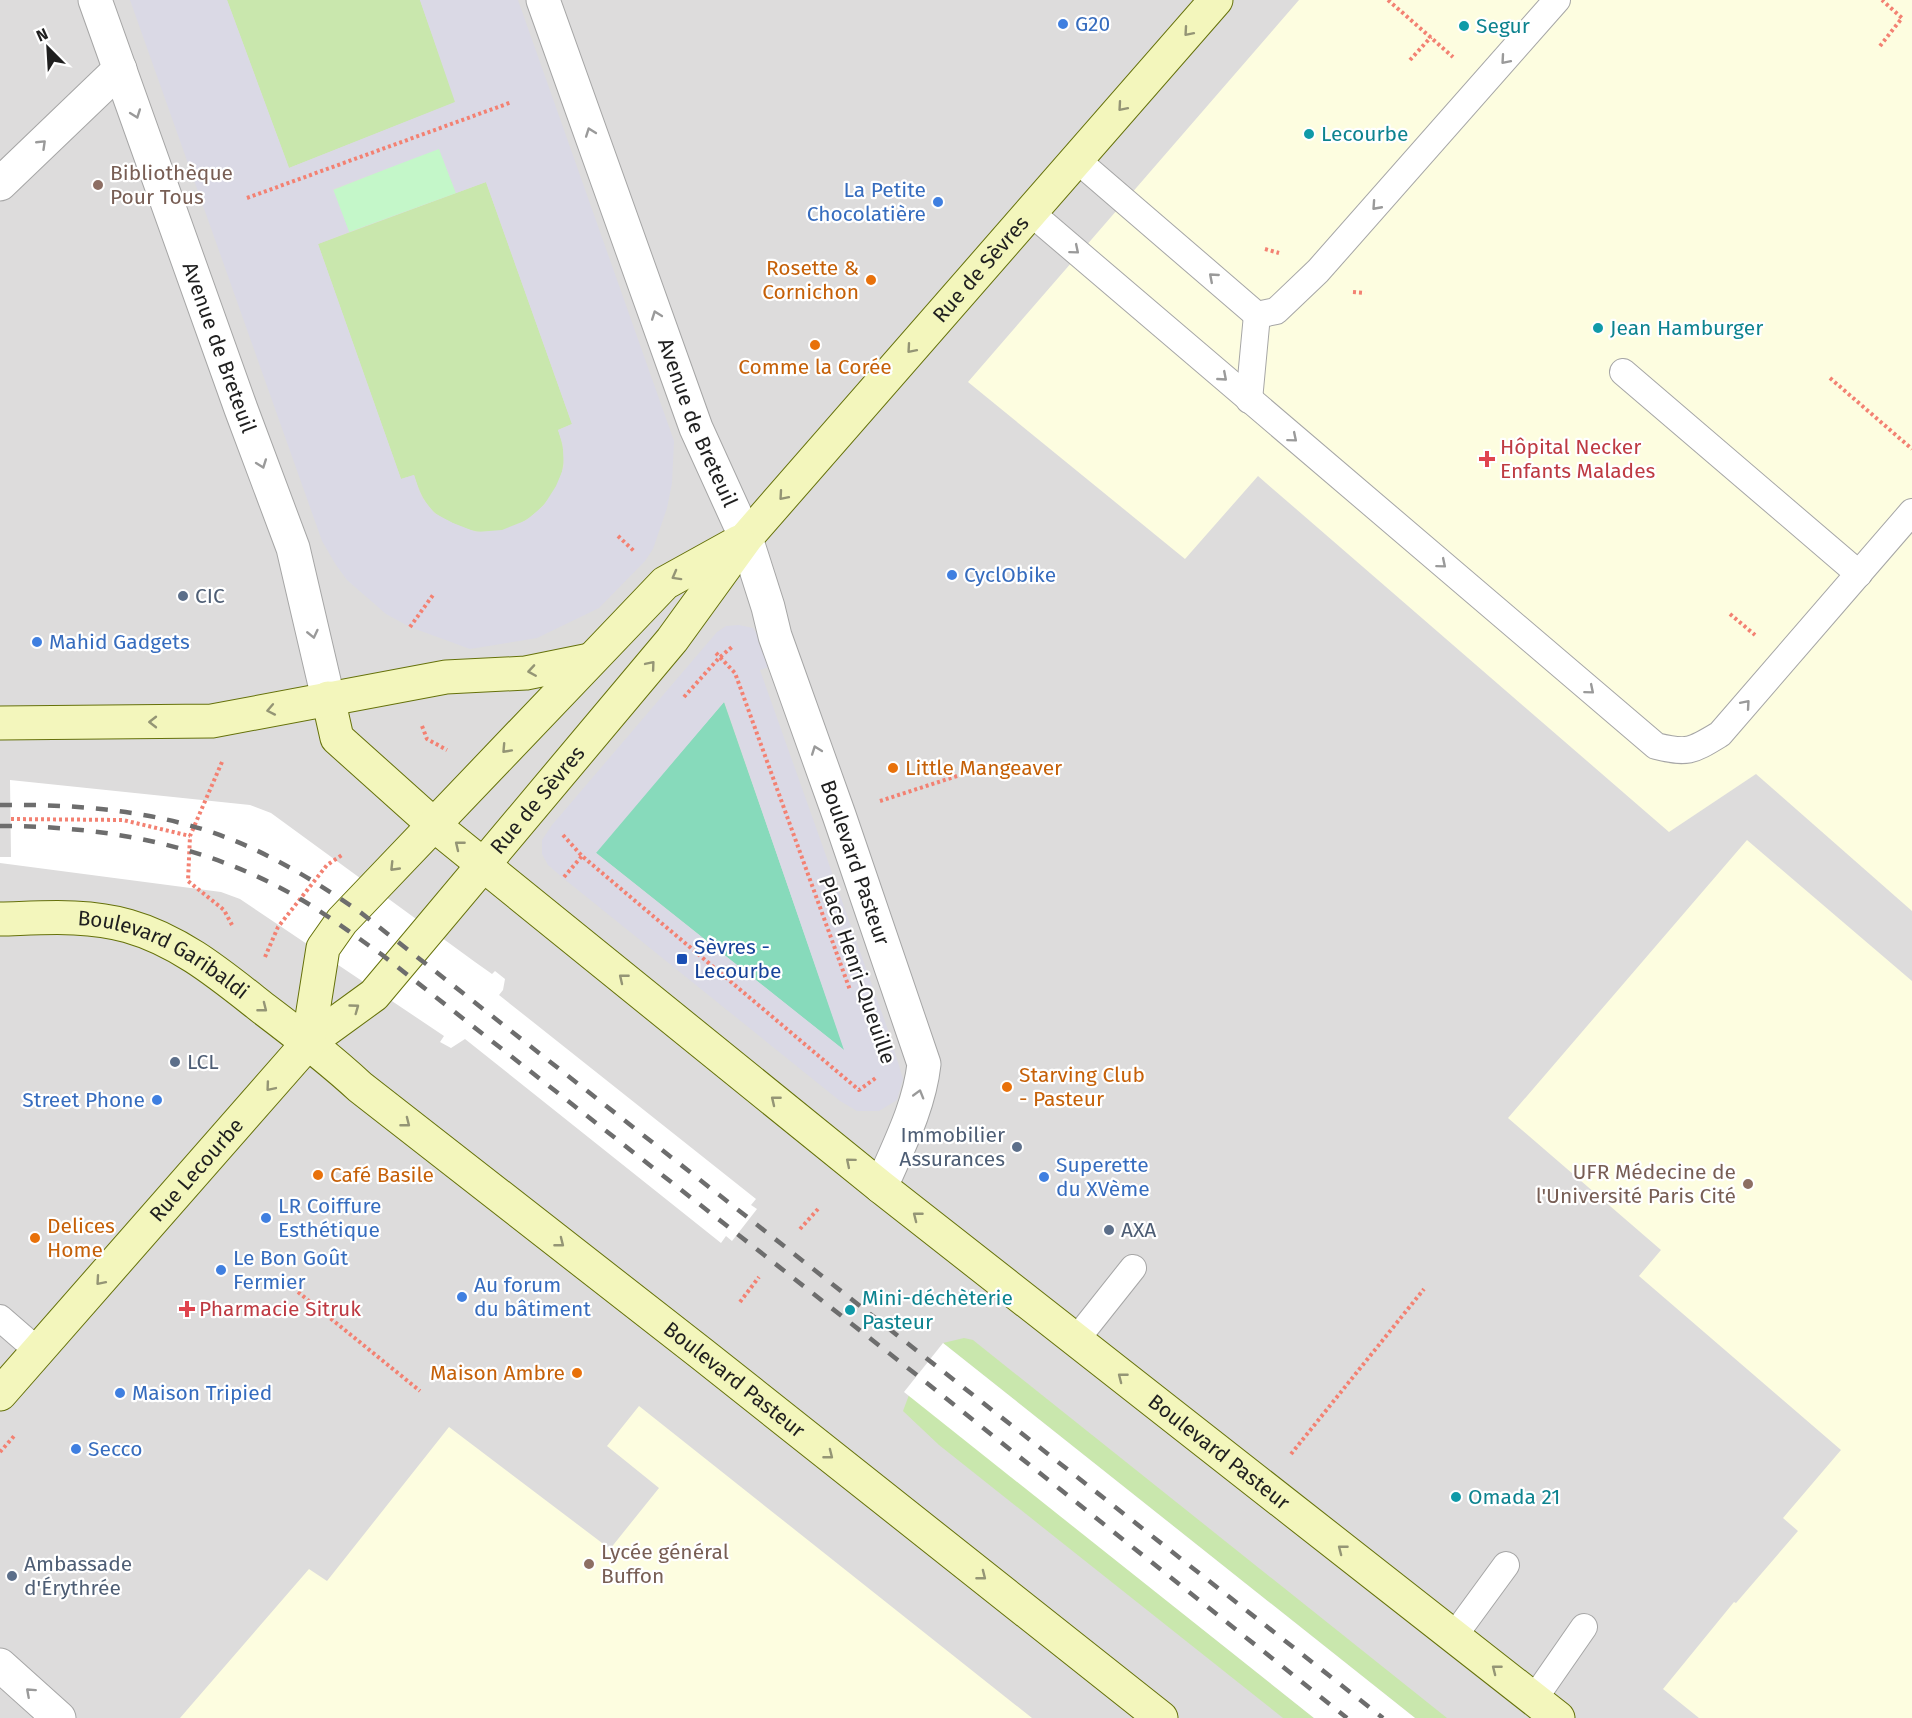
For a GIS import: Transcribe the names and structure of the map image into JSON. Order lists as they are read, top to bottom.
{
  "streets": {
    "main road": [
      "Rue de Sèvres",
      "Boulevard Pasteur",
      "Boulevard Garibaldi",
      "Rue Lecourbe"
    ],
    "street": ["Avenue de Breteuil"],
    "path": ["Place Henri-Queuille"]
  },
  "crossings": [
    ["Rue de Sèvres", "Avenue de Breteuil"],
    ["Rue de Sèvres", "Boulevard Pasteur"],
    ["Rue de Sèvres", "Boulevard Garibaldi"],
    ["Rue de Sèvres", "Rue Lecourbe"],
    ["Avenue de Breteuil", "Boulevard Pasteur"],
    ["Boulevard Pasteur", "Boulevard Garibaldi"],
    ["Boulevard Pasteur", "Rue Lecourbe"],
    ["Boulevard Garibaldi", "Rue Lecourbe"]
  ],
  "one_way": ["Boulevard Garibaldi", "Rue Lecourbe"],
  "places": {
    "other": [
      "G20",
      "Segur",
      "Lecourbe",
      "Bibliothèque Pour Tous",
      "La Petite Chocolatière",
      "Rosette & Cornichon",
      "Jean Hamburger",
      "Comme la Corée",
      "CyclObike",
      "CIC",
      "Mahid Gadgets",
      "Little Mangeaver",
      "LCL",
      "Starving Club - Pasteur",
      "Street Phone",
      "Immobilier Assurances",
      "Café Basile",
      "Superette du XVème",
      "UFR Médecine de l'Université Paris Cité",
      "LR Coiffure Esthétique",
      "AXA",
      "Delices Home",
      "Le Bon Goût Fermier",
      "Au forum du bâtiment",
      "Mini-déchèterie Pasteur",
      "Maison Ambre",
      "Maison Tripied",
      "Secco",
      "Omada 21",
      "Lycée général Buffon",
      "Ambassade d'Érythrée"
    ],
    "health": ["Hôpital Necker Enfants Malades", "Pharmacie Sitruk"],
    "transit": ["Sèvres - Lecourbe"]
  },
  "north": "top left"
}
